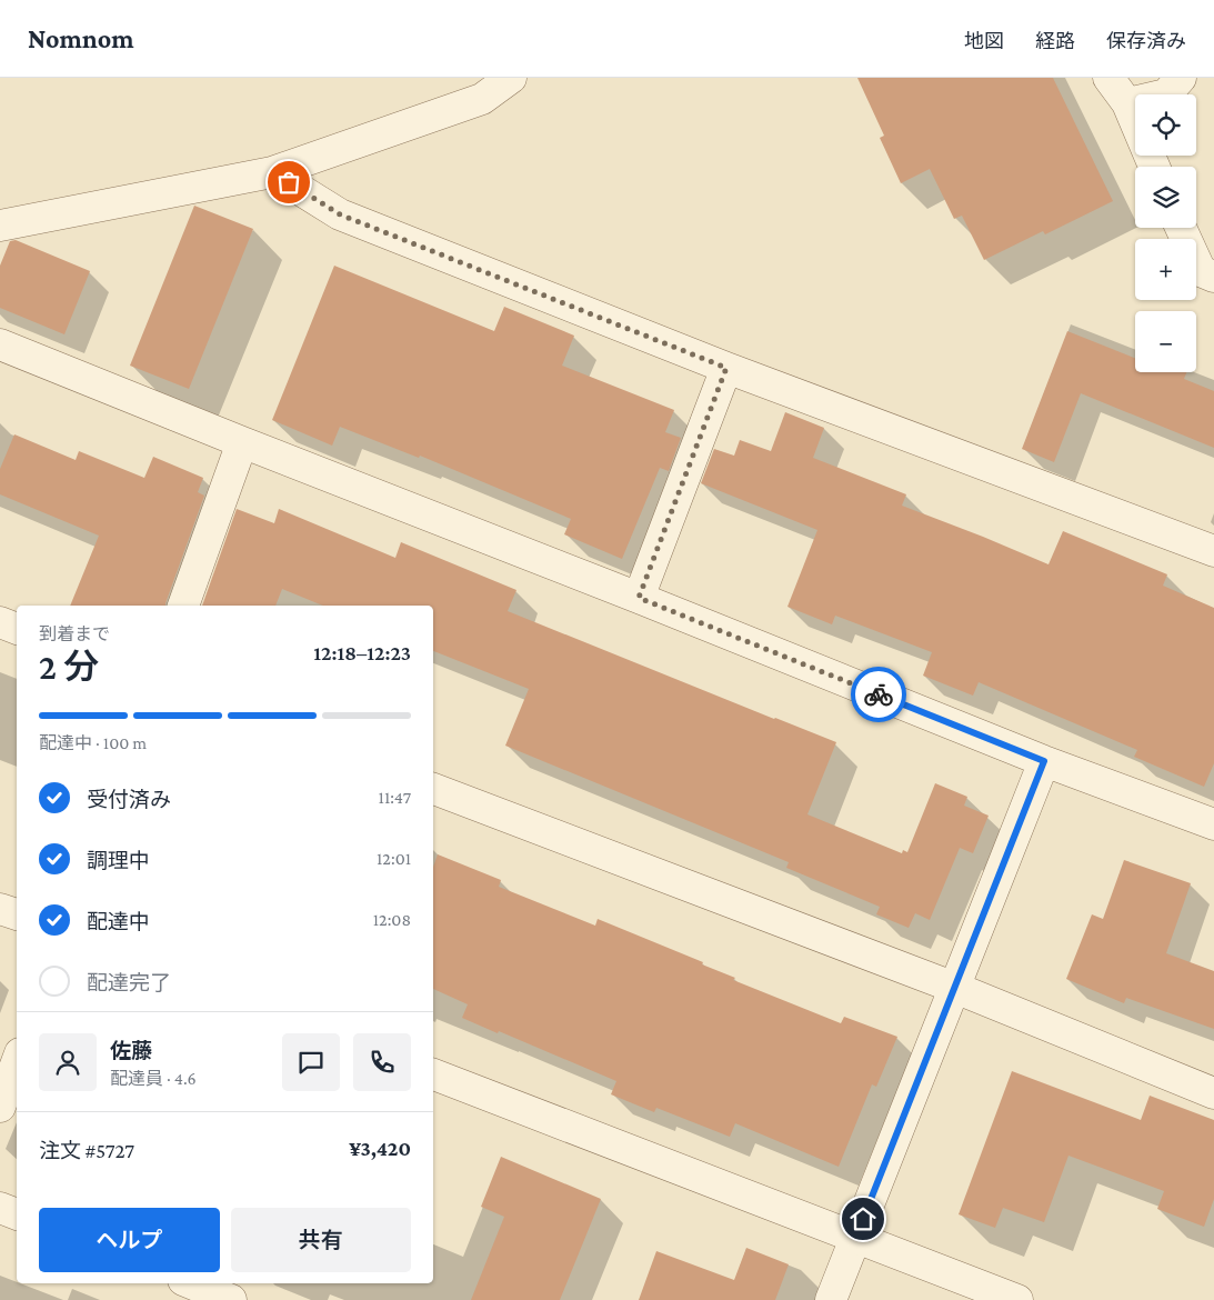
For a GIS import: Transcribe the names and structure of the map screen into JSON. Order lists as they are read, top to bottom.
{
  "page": {
    "header": "Nomnom",
    "nav": ["地図", "経路", "保存済み"],
    "map_buttons": ["+", "−"],
    "heading": ["2 分", "到着まで", "12:18–12:23"],
    "panel": [
      "佐藤",
      "配達員 · 4.6",
      "注文 #5727",
      "¥3,420"
    ],
    "bar": "配達中 · 100 m",
    "list": [
      ["受付済み", "11:47"],
      ["調理中", "12:01"],
      ["配達中", "12:08"],
      "配達完了"
    ],
    "buttons": ["ヘルプ", "共有"]
  }
}
